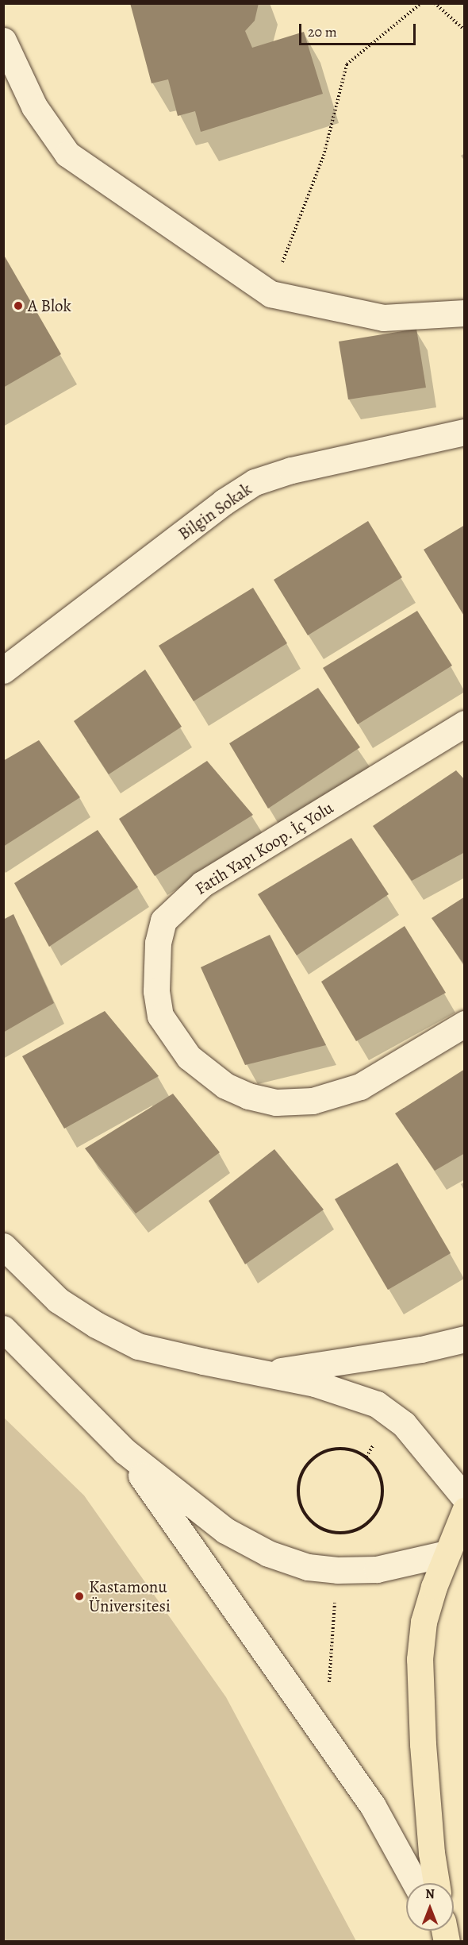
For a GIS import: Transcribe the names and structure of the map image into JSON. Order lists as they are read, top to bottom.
{
  "streets": {
    "street": ["Bilgin Sokak", "Fatih Yapı Koop. İç Yolu"]
  },
  "places": ["A Blok", "Kastamonu Üniversitesi"],
  "scale_bar": "20 m",
  "north": "top"
}
